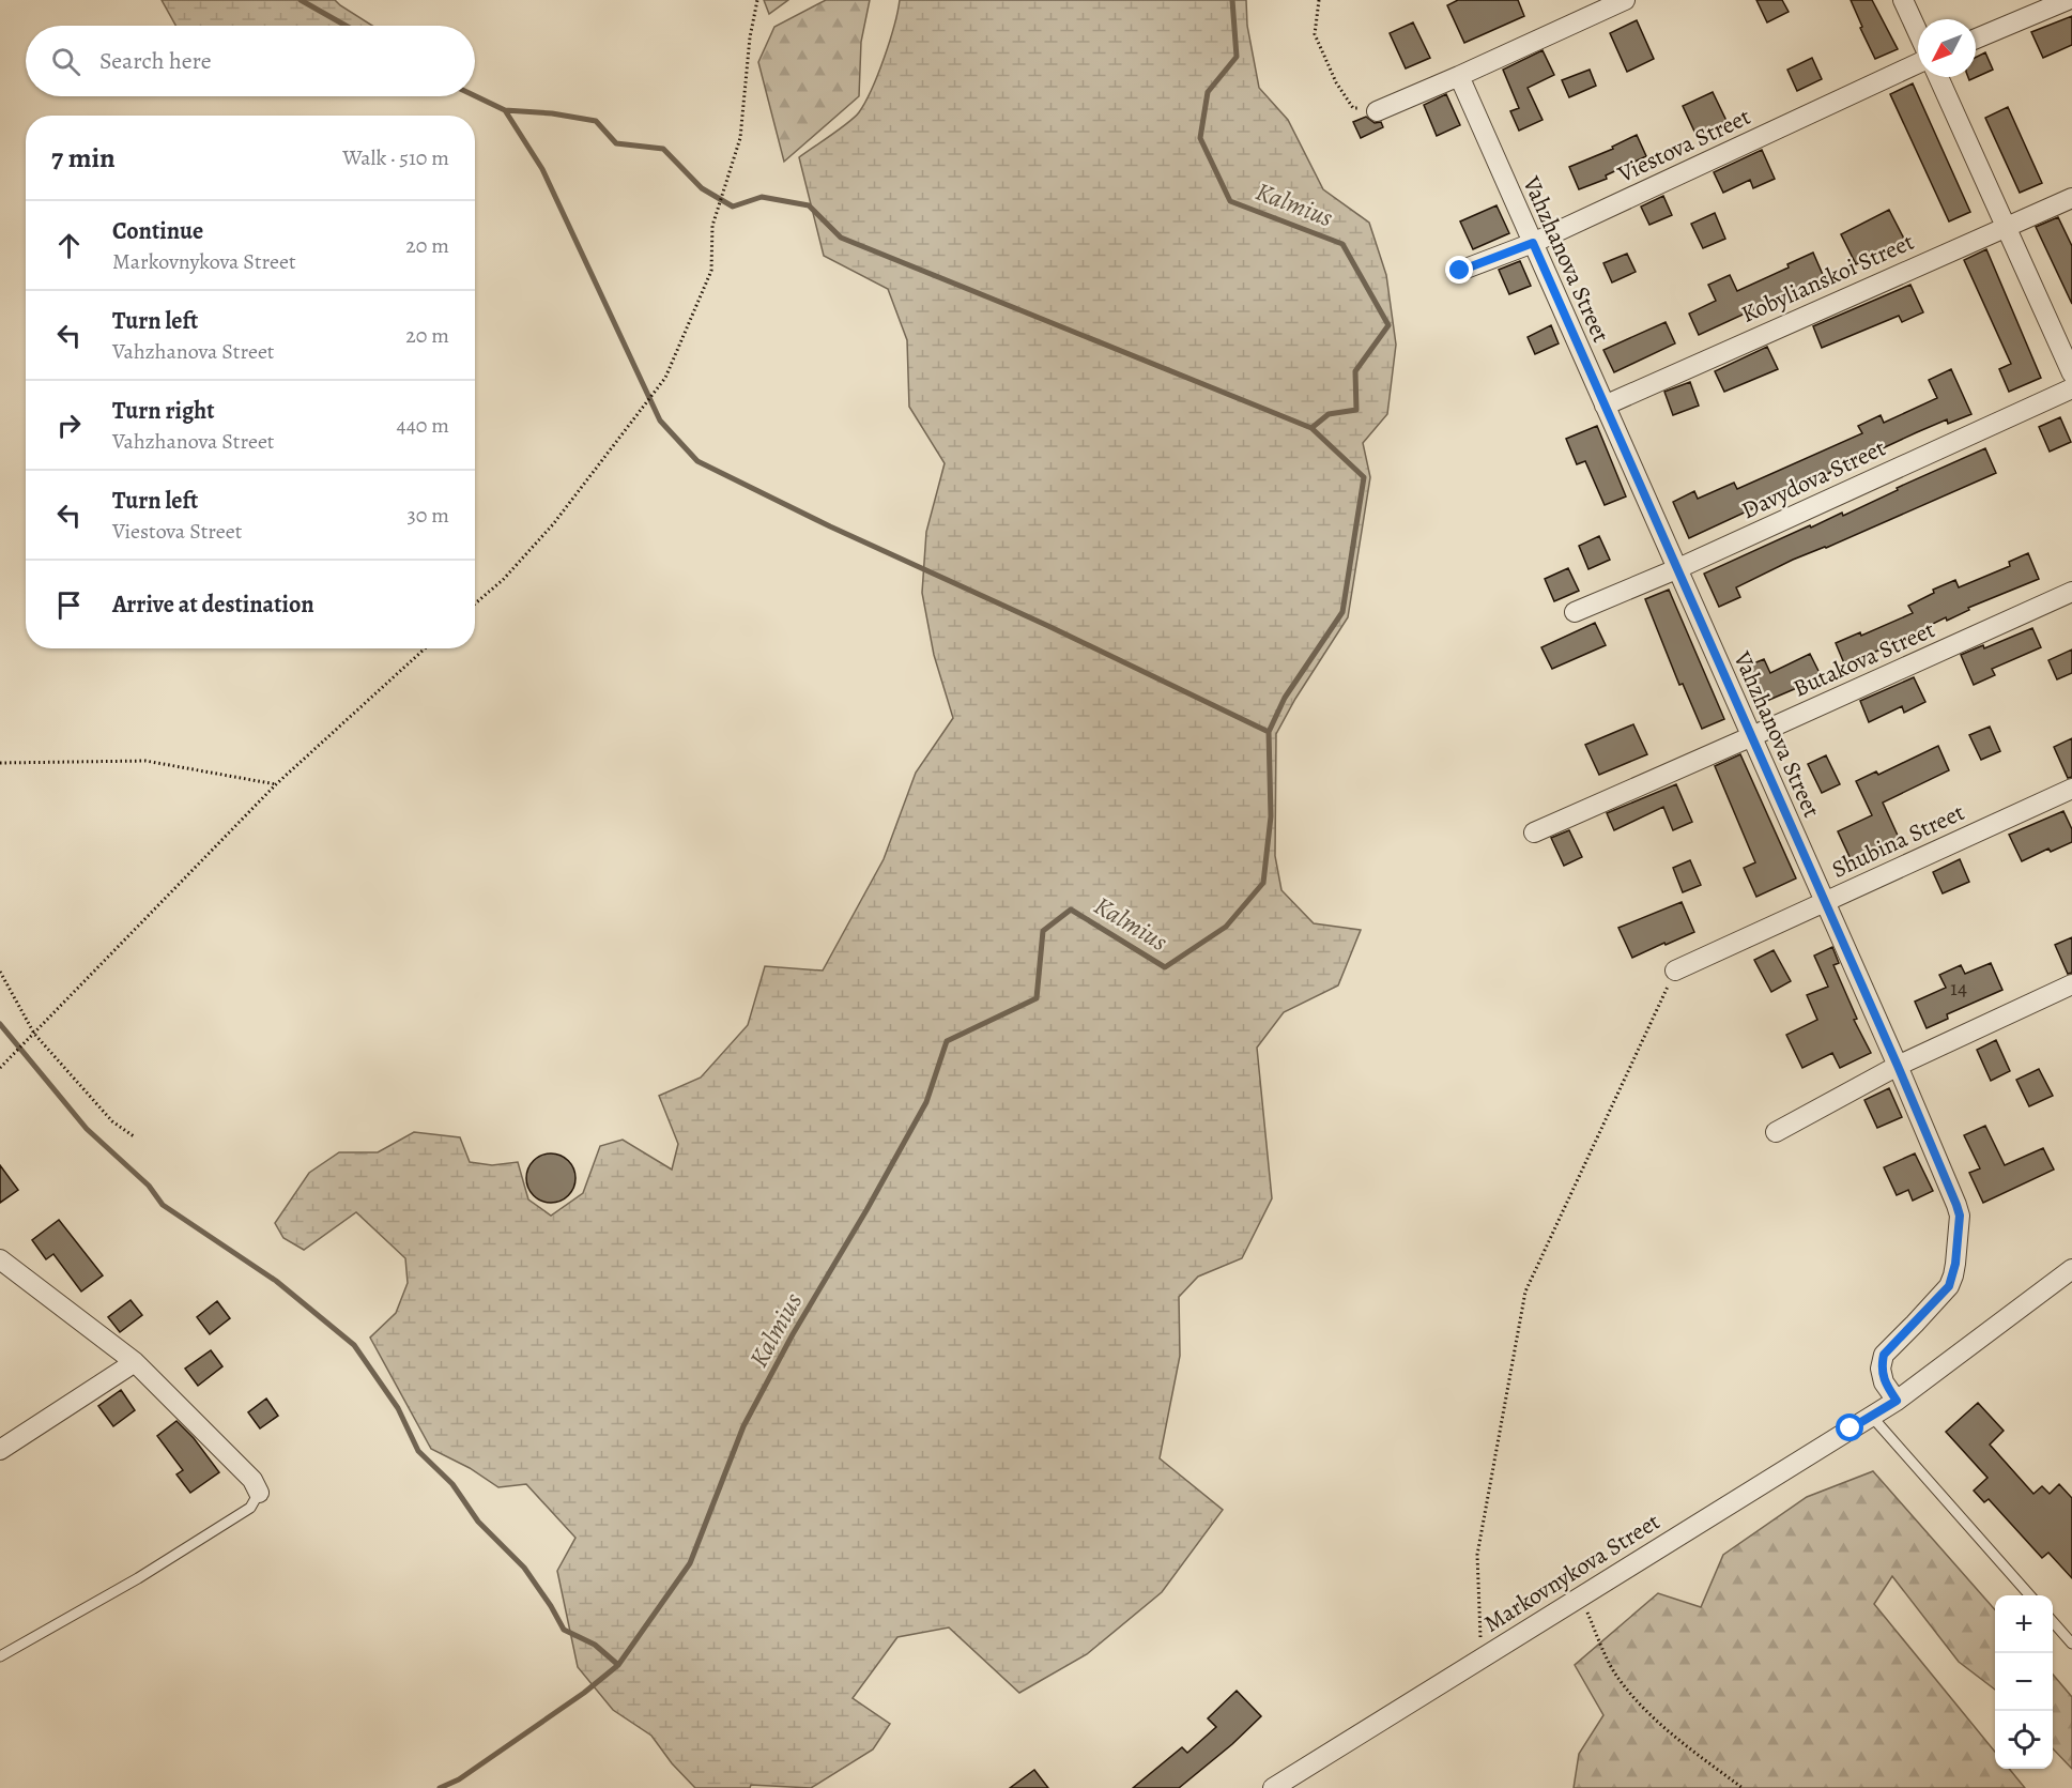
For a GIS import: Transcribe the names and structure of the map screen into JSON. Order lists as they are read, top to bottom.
{
  "streets": {
    "street": [
      "Viestova Street",
      "Vahzhanova Street",
      "Kobylianskoi Street",
      "Davydova Street",
      "Butakova Street",
      "Shubina Street",
      "Markovnykova Street"
    ]
  },
  "crossings": [
    ["Viestova Street", "Vahzhanova Street"],
    ["Vahzhanova Street", "Kobylianskoi Street"],
    ["Vahzhanova Street", "Davydova Street"],
    ["Vahzhanova Street", "Butakova Street"],
    ["Vahzhanova Street", "Shubina Street"],
    ["Vahzhanova Street", "Markovnykova Street"]
  ],
  "water": ["Kalmius"],
  "house_numbers": ["14"],
  "north": "bottom left",
  "page": {
    "search": "Search here",
    "heading": ["7 min", "Walk · 510 m"],
    "list": [
      ["Continue", "Markovnykova Street", "20 m"],
      ["Turn left", "Vahzhanova Street", "20 m"],
      ["Turn right", "Vahzhanova Street", "440 m"],
      ["Turn left", "Viestova Street", "30 m"],
      "Arrive at destination"
    ],
    "map_buttons": ["+", "−"]
  }
}
